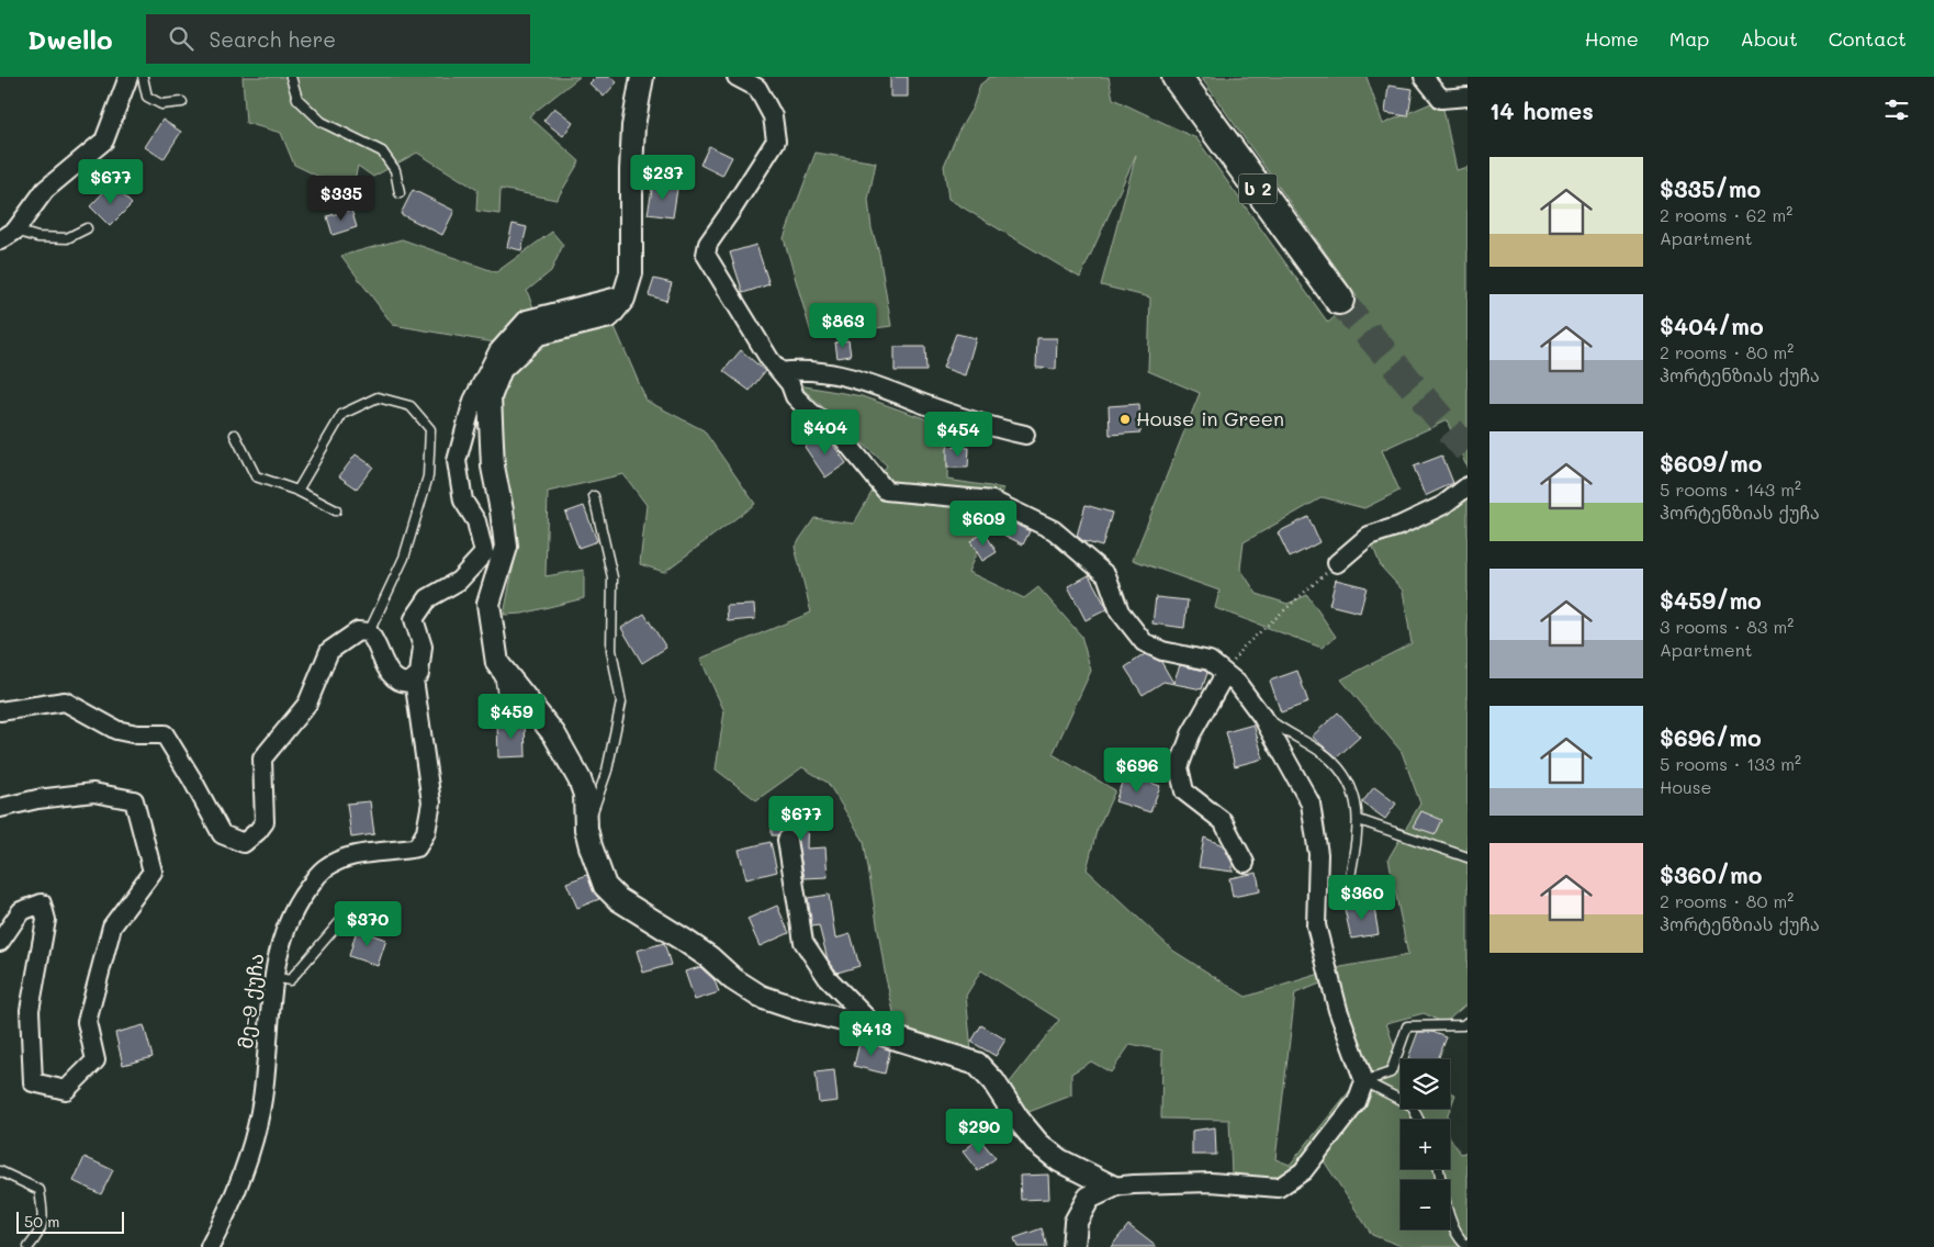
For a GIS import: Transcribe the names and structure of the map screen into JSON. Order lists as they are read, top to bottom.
{
  "streets": {
    "highway": ["ს 2"],
    "street": ["მე-9 ქუჩა"]
  },
  "places": ["House in Green"],
  "scale_bar": "50 m",
  "page": {
    "header": "Dwello",
    "search": "Search here",
    "nav": [
      "Home",
      "Map",
      "About",
      "Contact"
    ],
    "heading": "14 homes",
    "list": [
      {
        "name": "$335/mo",
        "note": "2 rooms · 62 m² · Apartment"
      },
      {
        "name": "$404/mo",
        "note": "2 rooms · 80 m² · ჰორტენზიას ქუჩა"
      },
      {
        "name": "$609/mo",
        "note": "5 rooms · 143 m² · ჰორტენზიას ქუჩა"
      },
      {
        "name": "$459/mo",
        "note": "3 rooms · 83 m² · Apartment"
      },
      {
        "name": "$696/mo",
        "note": "5 rooms · 133 m² · House"
      },
      {
        "name": "$360/mo",
        "note": "2 rooms · 80 m² · ჰორტენზიას ქუჩა"
      }
    ],
    "price": [
      "$237",
      "$677",
      "$335",
      "$863",
      "$404",
      "$454",
      "$609",
      "$459",
      "$696",
      "$677",
      "$360",
      "$370",
      "$413",
      "$290"
    ],
    "map_buttons": ["+", "−"],
    "scale": "50 m"
  }
}
